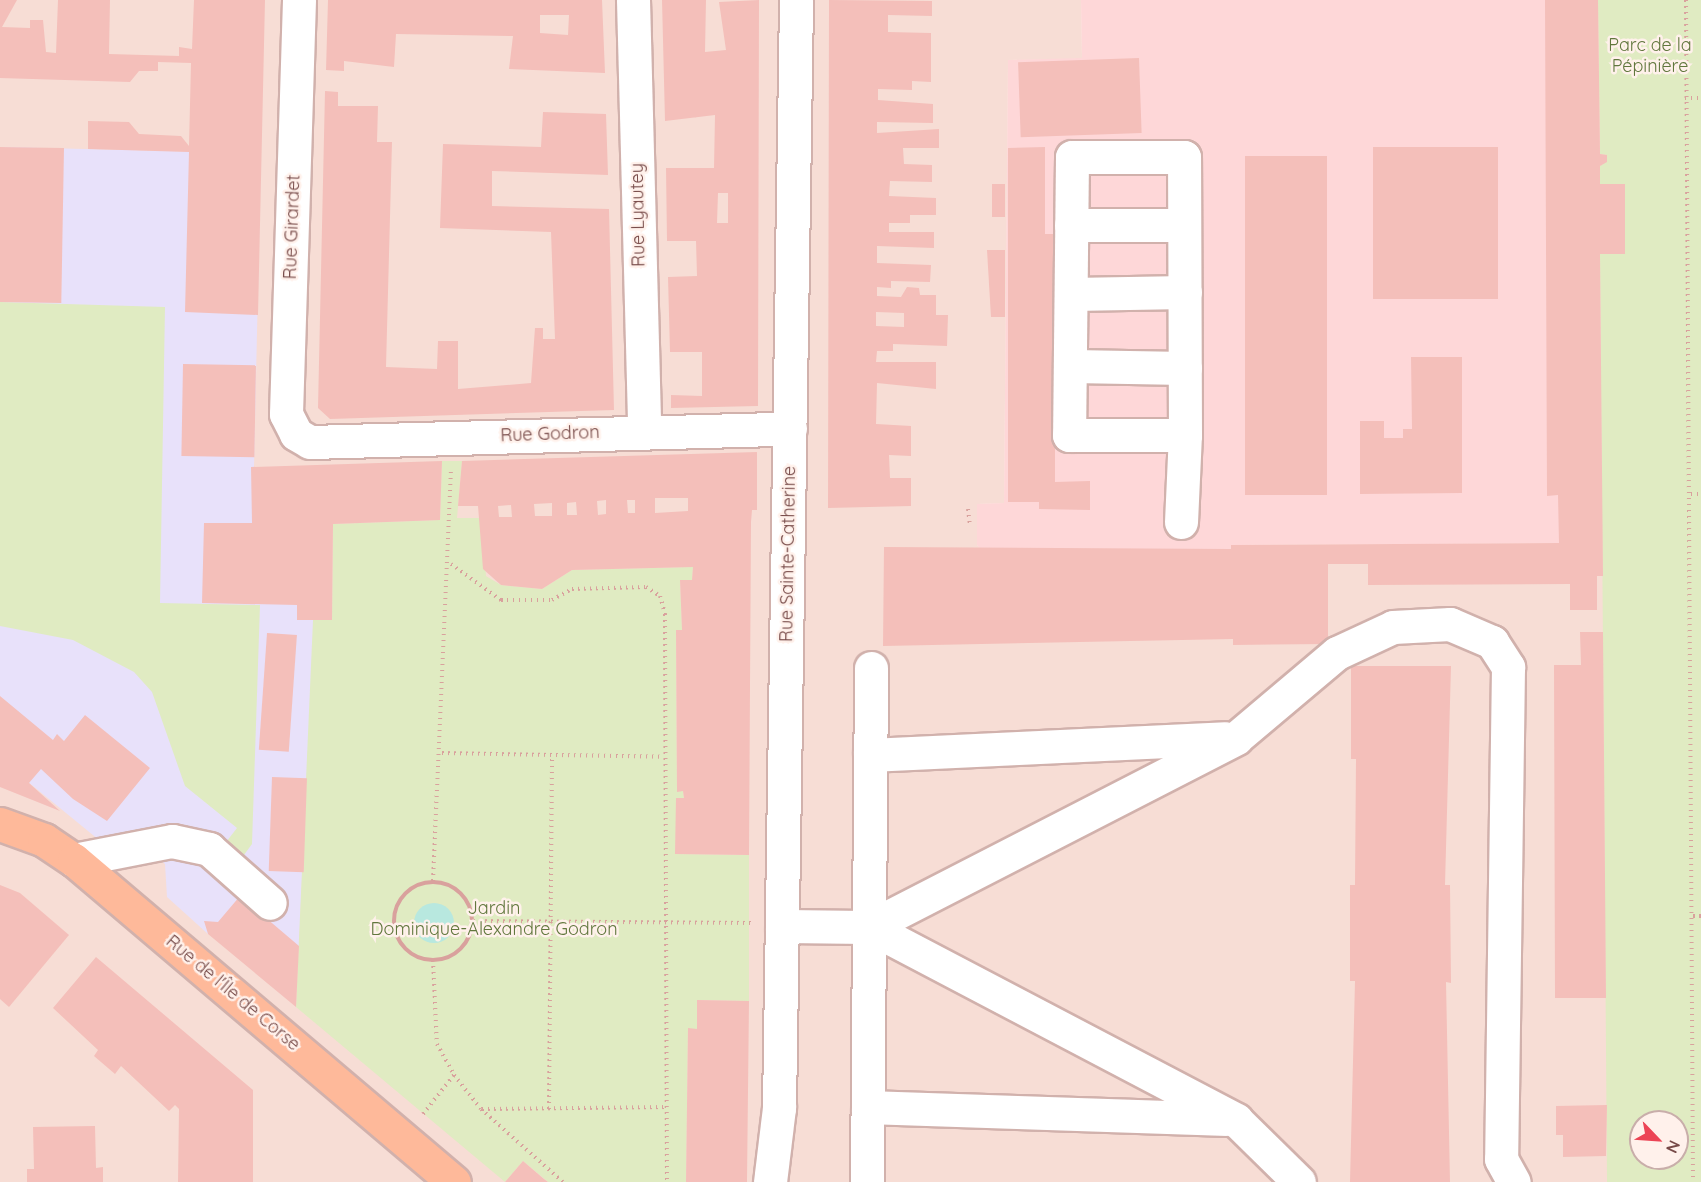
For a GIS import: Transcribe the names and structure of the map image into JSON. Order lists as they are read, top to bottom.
{
  "streets": {
    "main road": ["Rue de l'Île de Corse"],
    "street": [
      "Rue Lyautey",
      "Rue Girardet",
      "Rue Godron",
      "Rue Sainte-Catherine"
    ]
  },
  "crossings": [
    ["Rue Lyautey", "Rue Godron"],
    ["Rue Girardet", "Rue Godron"],
    ["Rue Godron", "Rue Sainte-Catherine"]
  ],
  "parks": ["Parc de la Pépinière", "Jardin Dominique-Alexandre Godron"],
  "north": "bottom right"
}
